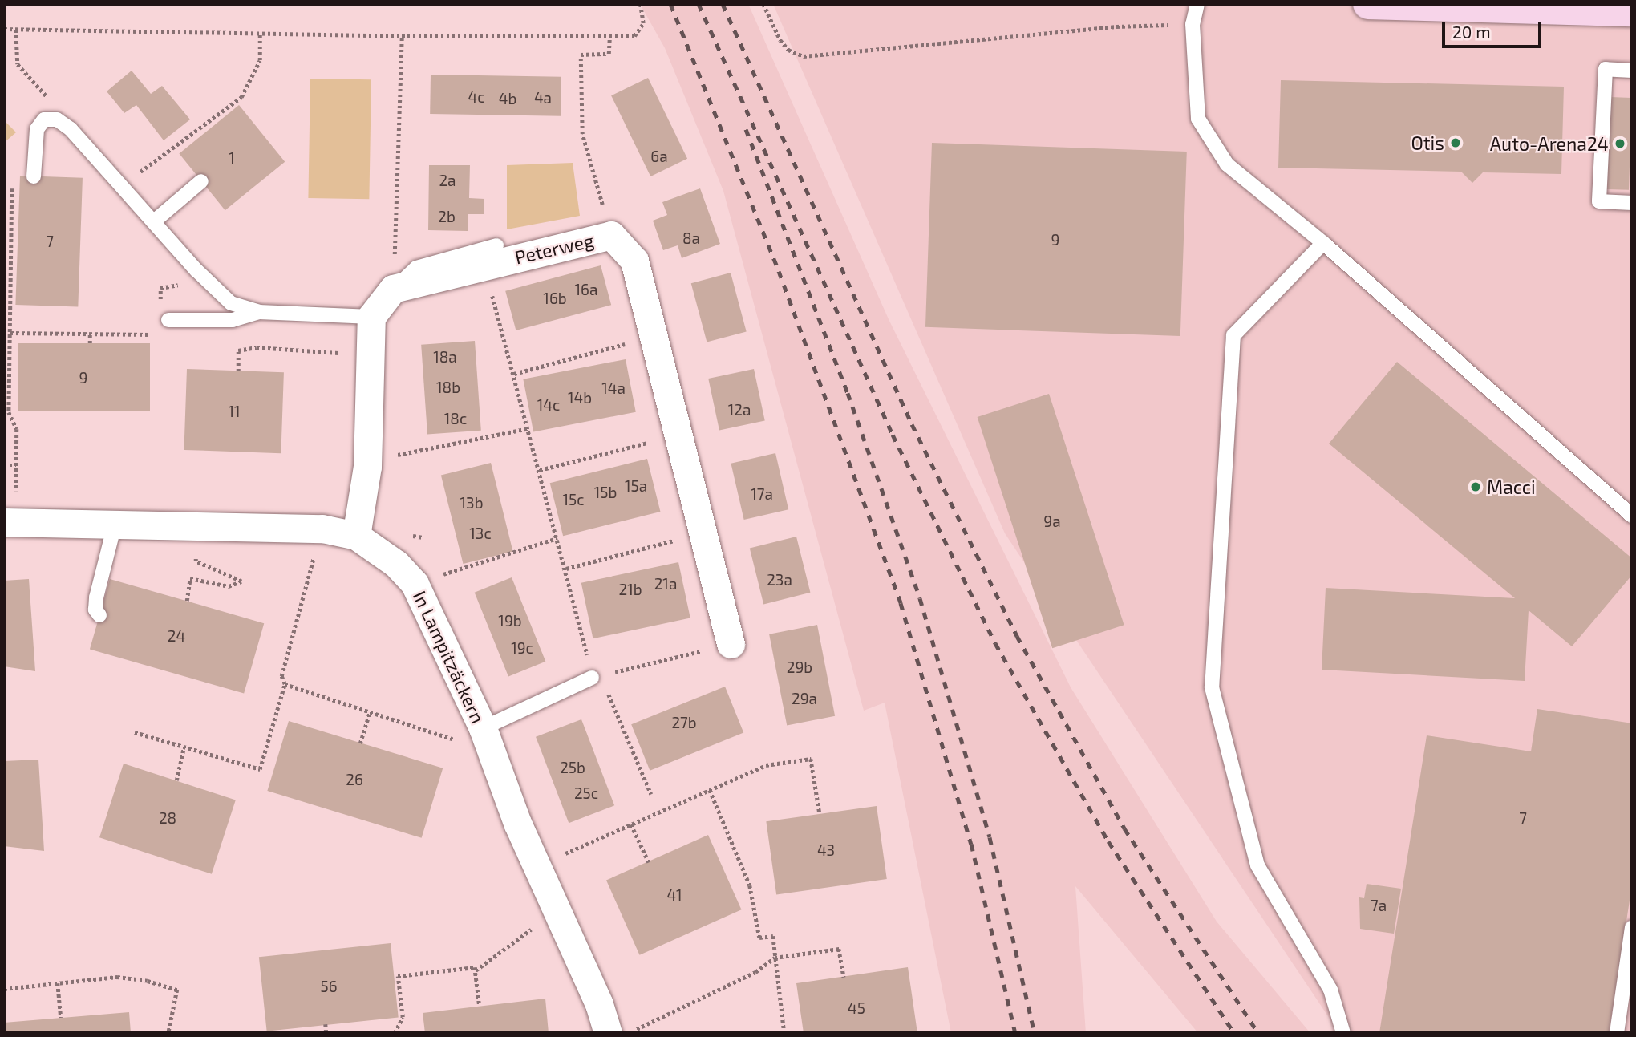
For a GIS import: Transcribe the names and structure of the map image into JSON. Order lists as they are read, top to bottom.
{
  "streets": {
    "street": ["Peterweg", "In Lampitzäckern"]
  },
  "places": ["Otis", "Auto-Arena24", "Macci"],
  "house_numbers": [
    "4c",
    "4a",
    "4b",
    "6a",
    "1",
    "2a",
    "2b",
    "8a",
    "9",
    "7",
    "16a",
    "16b",
    "18a",
    "9",
    "18b",
    "14a",
    "14b",
    "14c",
    "12a",
    "11",
    "18c",
    "15a",
    "15b",
    "17a",
    "15c",
    "13b",
    "9a",
    "13c",
    "23a",
    "21a",
    "21b",
    "19b",
    "24",
    "19c",
    "29b",
    "29a",
    "27b",
    "25b",
    "26",
    "25c",
    "28",
    "7",
    "43",
    "41",
    "7a",
    "56",
    "45"
  ],
  "scale_bar": "20 m"
}
